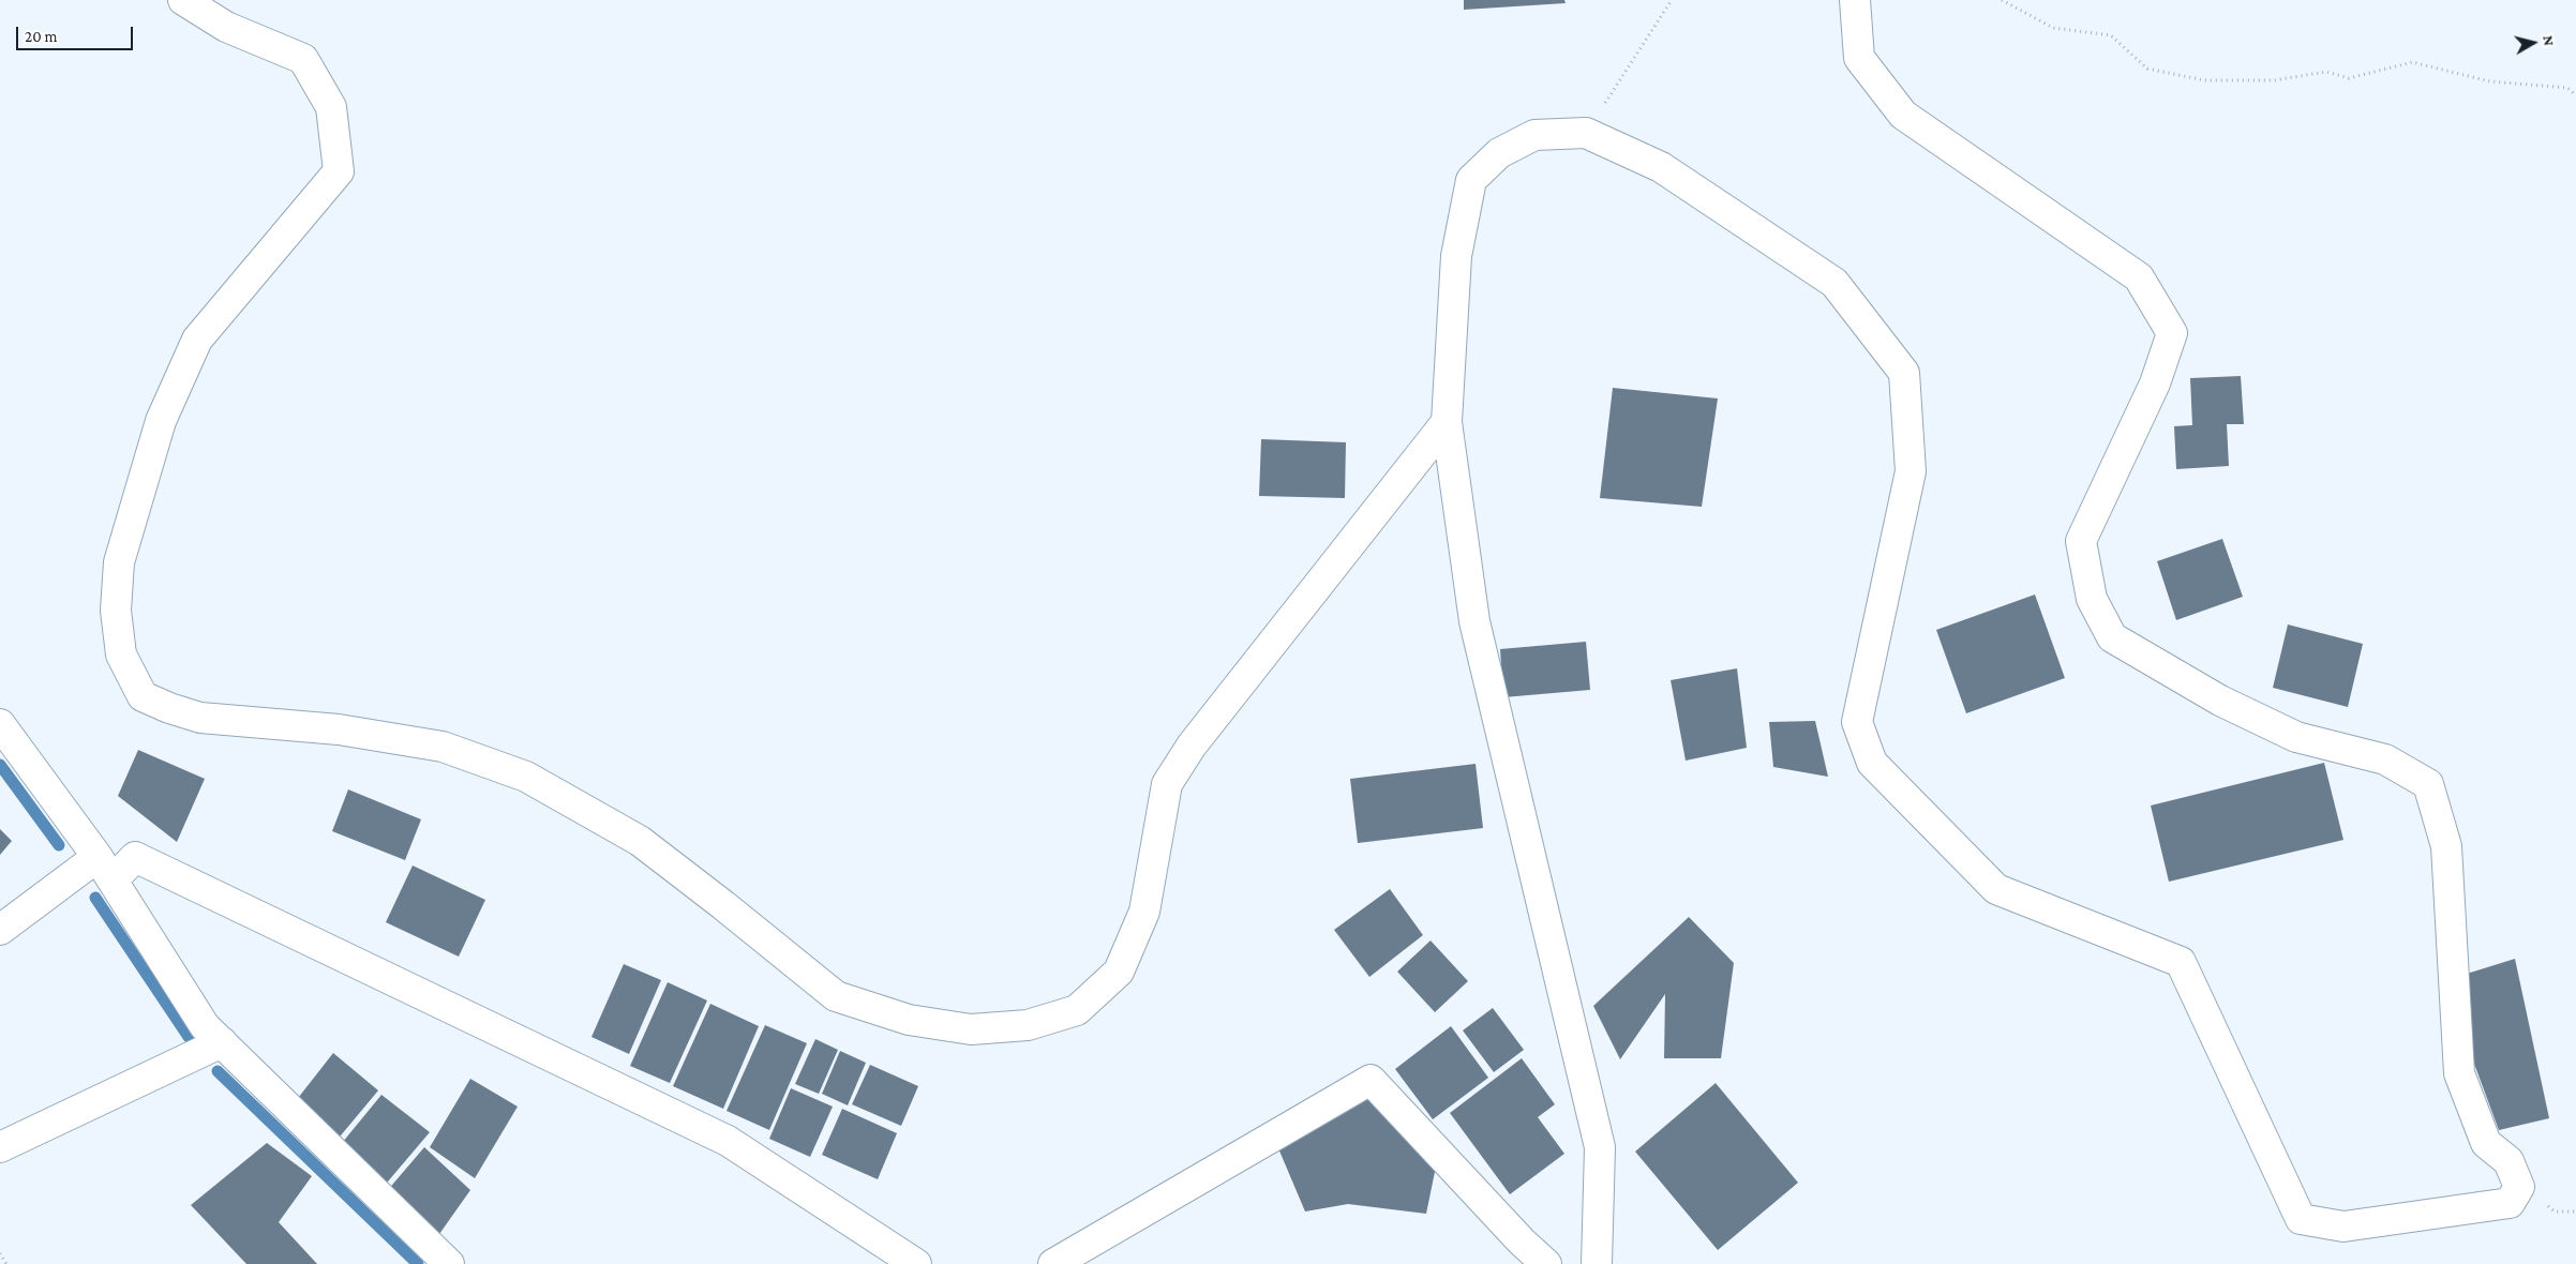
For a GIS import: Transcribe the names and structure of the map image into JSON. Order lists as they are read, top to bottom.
{
  "scale_bar": "20 m",
  "north": "right"
}
